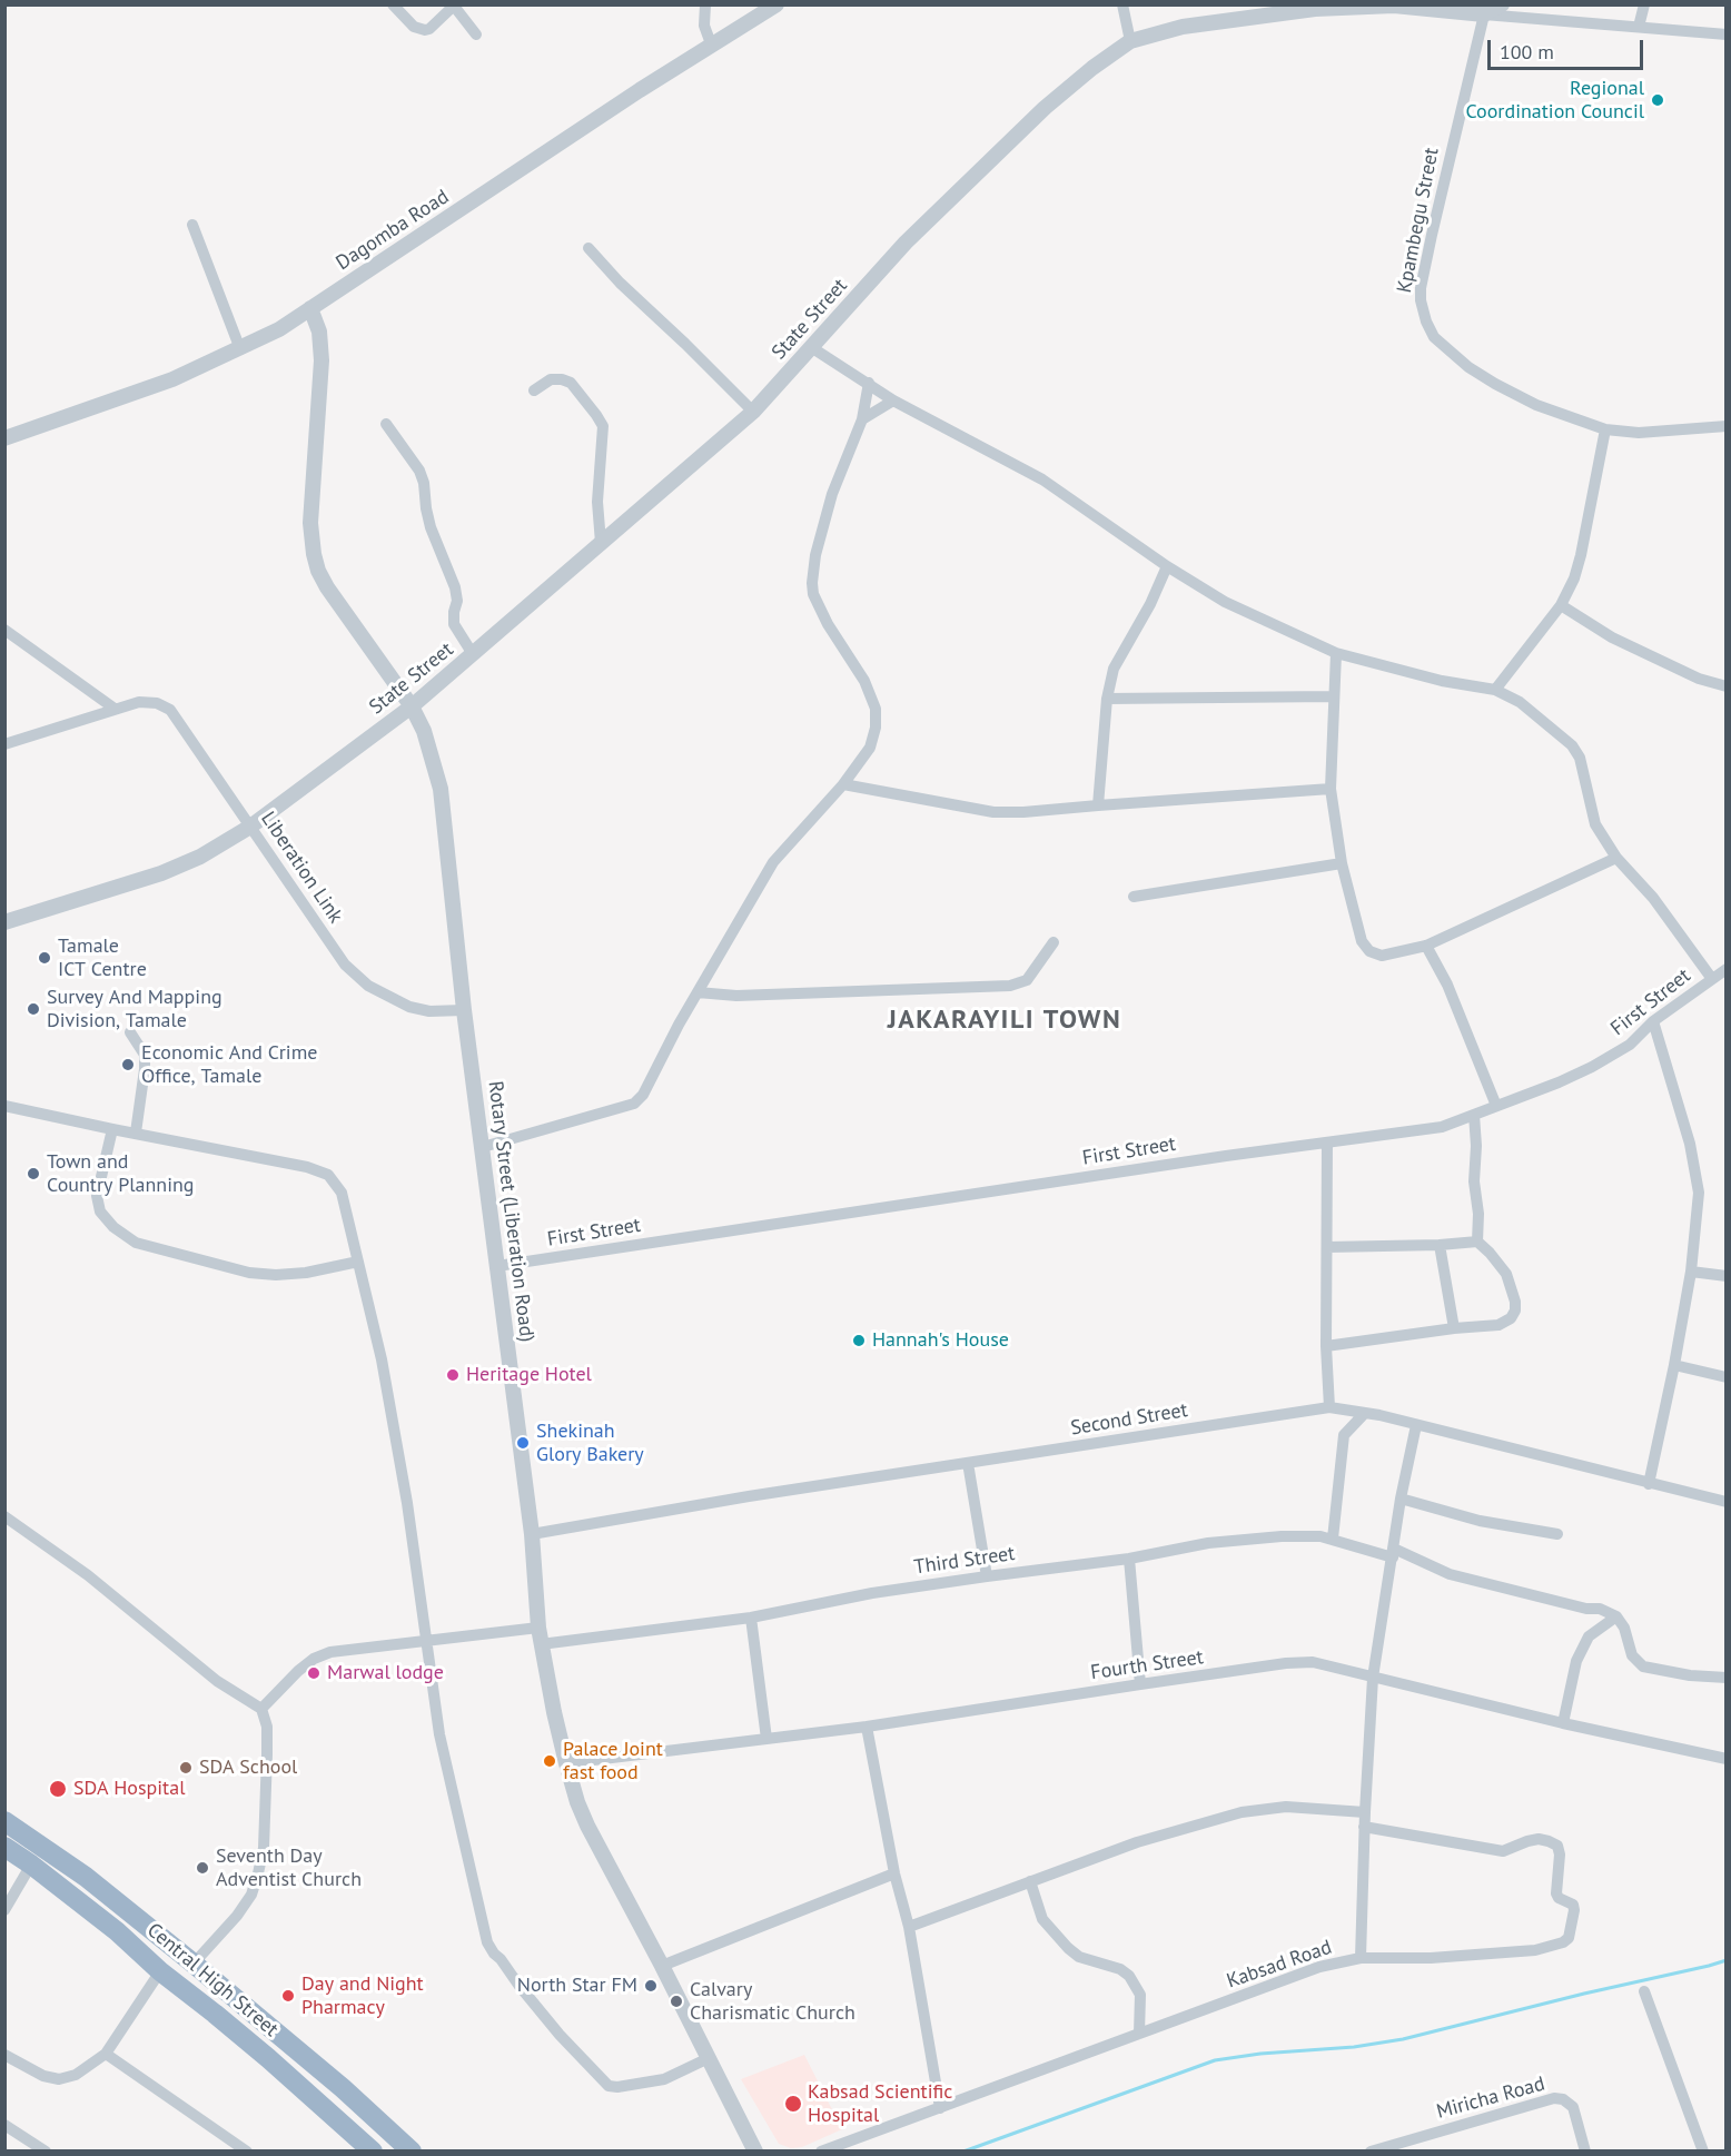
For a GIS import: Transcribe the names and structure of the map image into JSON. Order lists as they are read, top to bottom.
{
  "streets": {
    "highway": ["Central High Street"],
    "street": [
      "Kpambegu Street",
      "Dagomba Road",
      "State Street",
      "Liberation Link",
      "First Street",
      "Rotary Street (Liberation Road)",
      "Second Street",
      "Third Street",
      "Fourth Street",
      "Kabsad Road",
      "Miricha Road"
    ]
  },
  "crossings": [
    ["Kpambegu Street", "State Street"],
    ["Dagomba Road", "Rotary Street (Liberation Road)"],
    ["State Street", "Liberation Link"],
    ["State Street", "Rotary Street (Liberation Road)"],
    ["Liberation Link", "Rotary Street (Liberation Road)"],
    ["First Street", "Rotary Street (Liberation Road)"],
    ["Rotary Street (Liberation Road)", "Second Street"],
    ["Rotary Street (Liberation Road)", "Third Street"],
    ["Rotary Street (Liberation Road)", "Fourth Street"],
    ["Second Street", "Kabsad Road"],
    ["Third Street", "Kabsad Road"],
    ["Fourth Street", "Kabsad Road"]
  ],
  "districts": ["JAKARAYILI TOWN"],
  "places": [
    "Regional Coordination Council",
    "Tamale ICT Centre",
    "Survey And Mapping Division, Tamale",
    "Economic And Crime Office, Tamale",
    "Town and Country Planning",
    "Hannah's House",
    "Heritage Hotel",
    "Shekinah Glory Bakery",
    "Marwal lodge",
    "Palace Joint fast food",
    "SDA School",
    "SDA Hospital",
    "Seventh Day Adventist Church",
    "North Star FM",
    "Day and Night Pharmacy",
    "Calvary Charismatic Church",
    "Kabsad Scientific Hospital"
  ],
  "scale_bar": "100 m"
}
